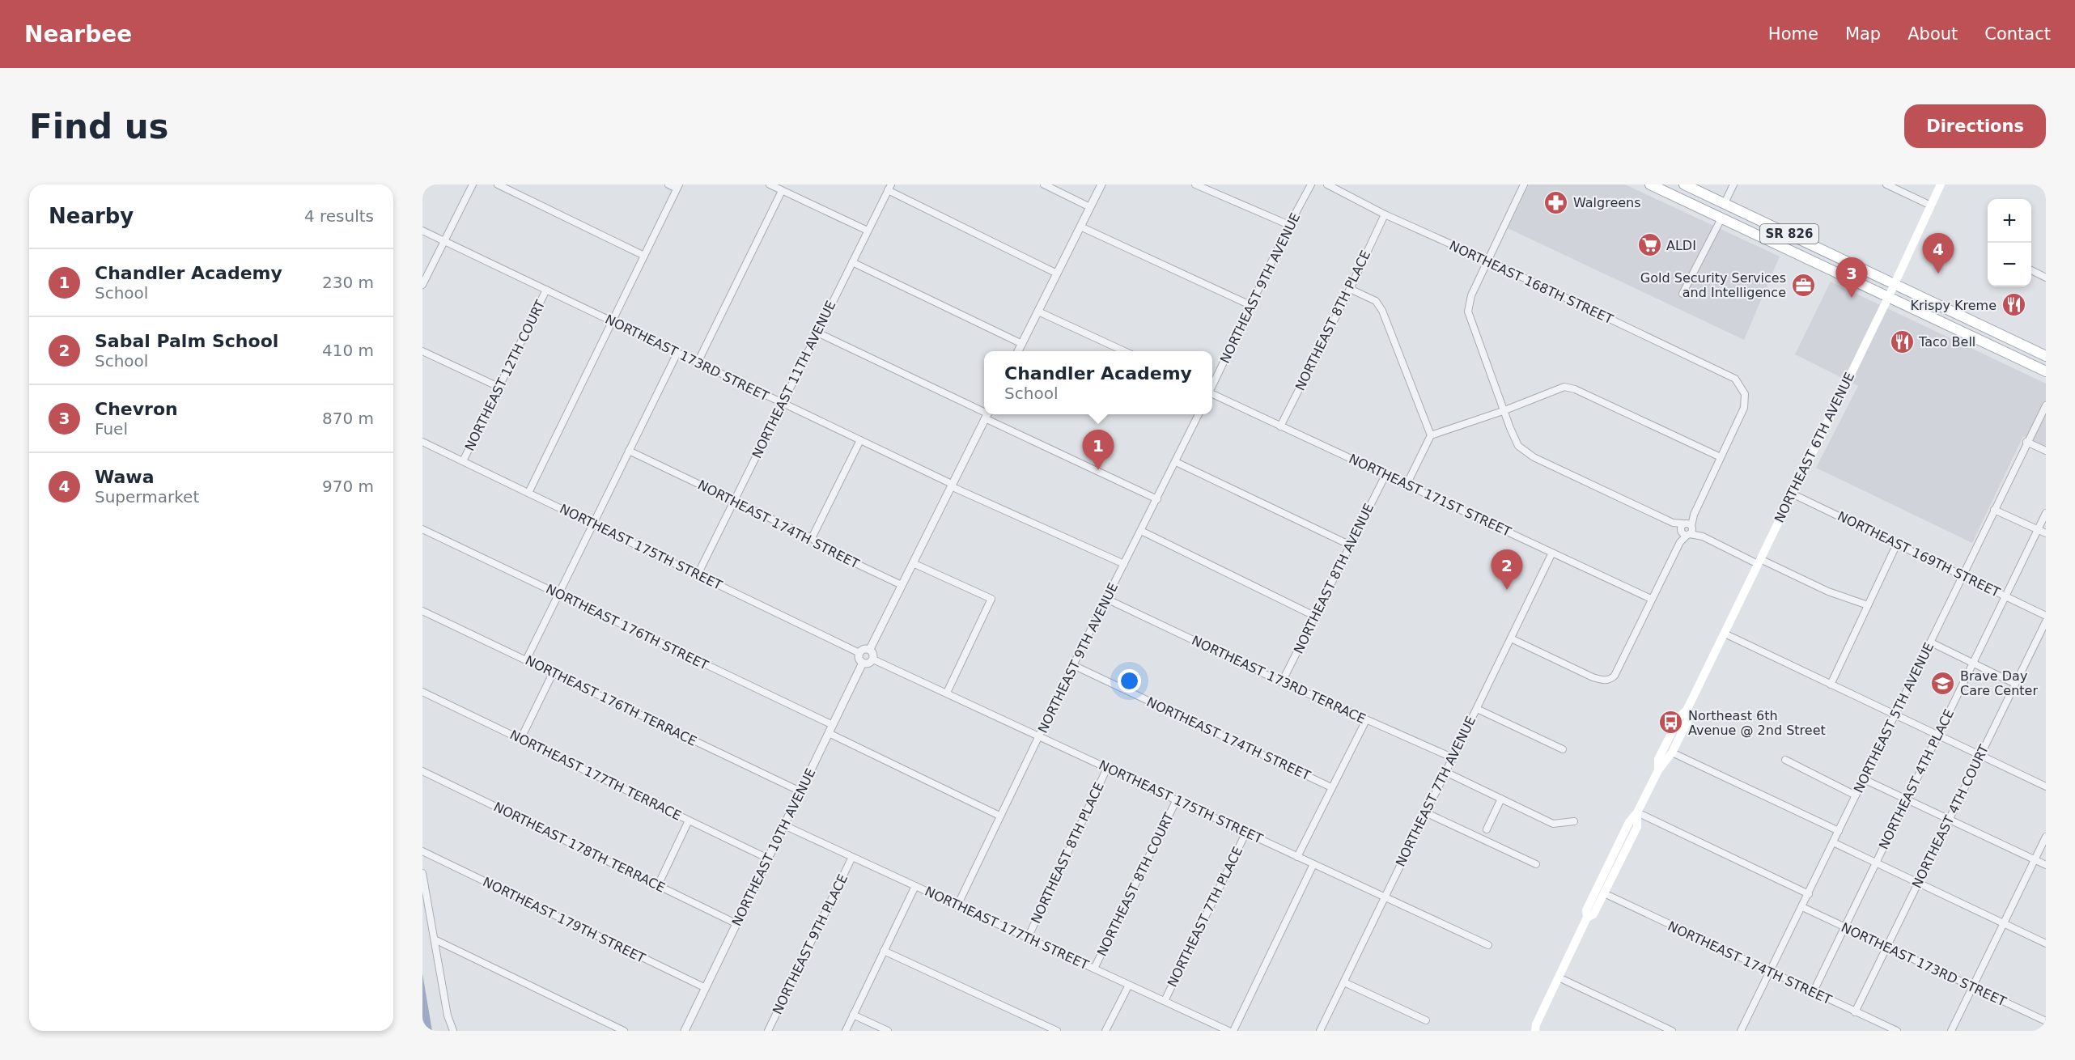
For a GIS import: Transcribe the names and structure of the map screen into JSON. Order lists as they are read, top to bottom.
{
  "streets": {
    "main road": ["SR 826", "NORTHEAST 6TH AVENUE"],
    "street": [
      "NORTHEAST 168TH STREET",
      "NORTHEAST 9TH AVENUE",
      "NORTHEAST 8TH PLACE",
      "NORTHEAST 173RD STREET",
      "NORTHEAST 12TH COURT",
      "NORTHEAST 11TH AVENUE",
      "NORTHEAST 171ST STREET",
      "NORTHEAST 174TH STREET",
      "NORTHEAST 175TH STREET",
      "NORTHEAST 169TH STREET",
      "NORTHEAST 8TH AVENUE",
      "NORTHEAST 176TH STREET",
      "NORTHEAST 173RD TERRACE",
      "NORTHEAST 176TH TERRACE",
      "NORTHEAST 5TH AVENUE",
      "NORTHEAST 177TH TERRACE",
      "NORTHEAST 4TH PLACE",
      "NORTHEAST 7TH AVENUE",
      "NORTHEAST 4TH COURT",
      "NORTHEAST 178TH TERRACE",
      "NORTHEAST 10TH AVENUE",
      "NORTHEAST 8TH COURT",
      "NORTHEAST 7TH PLACE",
      "NORTHEAST 179TH STREET",
      "NORTHEAST 177TH STREET",
      "NORTHEAST 9TH PLACE"
    ]
  },
  "crossings": [
    ["SR 826", "NORTHEAST 6TH AVENUE"],
    ["NORTHEAST 168TH STREET", "NORTHEAST 8TH PLACE"],
    ["NORTHEAST 9TH AVENUE", "NORTHEAST 173RD STREET"],
    ["NORTHEAST 9TH AVENUE", "NORTHEAST 174TH STREET"],
    ["NORTHEAST 9TH AVENUE", "NORTHEAST 175TH STREET"],
    ["NORTHEAST 9TH AVENUE", "NORTHEAST 173RD TERRACE"],
    ["NORTHEAST 9TH AVENUE", "NORTHEAST 177TH STREET"],
    ["NORTHEAST 8TH PLACE", "NORTHEAST 171ST STREET"],
    ["NORTHEAST 8TH PLACE", "NORTHEAST 175TH STREET"],
    ["NORTHEAST 8TH PLACE", "NORTHEAST 177TH STREET"],
    ["NORTHEAST 173RD STREET", "NORTHEAST 12TH COURT"],
    ["NORTHEAST 173RD STREET", "NORTHEAST 11TH AVENUE"],
    ["NORTHEAST 173RD STREET", "NORTHEAST 5TH AVENUE"],
    ["NORTHEAST 173RD STREET", "NORTHEAST 4TH PLACE"],
    ["NORTHEAST 173RD STREET", "NORTHEAST 4TH COURT"],
    ["NORTHEAST 12TH COURT", "NORTHEAST 175TH STREET"],
    ["NORTHEAST 11TH AVENUE", "NORTHEAST 174TH STREET"],
    ["NORTHEAST 11TH AVENUE", "NORTHEAST 175TH STREET"],
    ["NORTHEAST 6TH AVENUE", "NORTHEAST 174TH STREET"],
    ["NORTHEAST 6TH AVENUE", "NORTHEAST 169TH STREET"],
    ["NORTHEAST 171ST STREET", "NORTHEAST 8TH AVENUE"],
    ["NORTHEAST 171ST STREET", "NORTHEAST 7TH AVENUE"],
    ["NORTHEAST 174TH STREET", "NORTHEAST 5TH AVENUE"],
    ["NORTHEAST 174TH STREET", "NORTHEAST 4TH PLACE"],
    ["NORTHEAST 174TH STREET", "NORTHEAST 4TH COURT"],
    ["NORTHEAST 175TH STREET", "NORTHEAST 7TH AVENUE"],
    ["NORTHEAST 175TH STREET", "NORTHEAST 10TH AVENUE"],
    ["NORTHEAST 175TH STREET", "NORTHEAST 8TH COURT"],
    ["NORTHEAST 175TH STREET", "NORTHEAST 7TH PLACE"],
    ["NORTHEAST 169TH STREET", "NORTHEAST 5TH AVENUE"],
    ["NORTHEAST 169TH STREET", "NORTHEAST 4TH PLACE"],
    ["NORTHEAST 8TH AVENUE", "NORTHEAST 173RD TERRACE"],
    ["NORTHEAST 176TH STREET", "NORTHEAST 10TH AVENUE"],
    ["NORTHEAST 173RD TERRACE", "NORTHEAST 7TH AVENUE"],
    ["NORTHEAST 176TH TERRACE", "NORTHEAST 10TH AVENUE"],
    ["NORTHEAST 177TH TERRACE", "NORTHEAST 10TH AVENUE"],
    ["NORTHEAST 178TH TERRACE", "NORTHEAST 10TH AVENUE"],
    ["NORTHEAST 10TH AVENUE", "NORTHEAST 179TH STREET"],
    ["NORTHEAST 10TH AVENUE", "NORTHEAST 177TH STREET"],
    ["NORTHEAST 8TH COURT", "NORTHEAST 177TH STREET"],
    ["NORTHEAST 7TH PLACE", "NORTHEAST 177TH STREET"],
    ["NORTHEAST 177TH STREET", "NORTHEAST 9TH PLACE"]
  ],
  "places": {
    "pharmacy": ["Walgreens"],
    "supermarket": ["ALDI"],
    "office": ["Gold Security Services and Intelligence"],
    "restaurant": ["Krispy Kreme", "Taco Bell"],
    "school or university": ["Brave Day Care Center"],
    "bus stop": ["Northeast 6th Avenue @ 2nd Street"]
  },
  "page": {
    "header": "Nearbee",
    "nav": [
      "Home",
      "Map",
      "About",
      "Contact"
    ],
    "buttons": "Directions",
    "title": "Find us",
    "heading": ["Nearby", "4 results"],
    "map_buttons": ["+", "−"],
    "pins": [
      "4",
      "3",
      "1",
      "2"
    ],
    "list": [
      {
        "mark": "1",
        "name": "Chandler Academy",
        "note": "School",
        "value": "230 m"
      },
      {
        "mark": "2",
        "name": "Sabal Palm School",
        "note": "School",
        "value": "410 m"
      },
      {
        "mark": "3",
        "name": "Chevron",
        "note": "Fuel",
        "value": "870 m"
      },
      {
        "mark": "4",
        "name": "Wawa",
        "note": "Supermarket",
        "value": "970 m"
      }
    ],
    "popup": ["Chandler Academy", "School"]
  }
}
